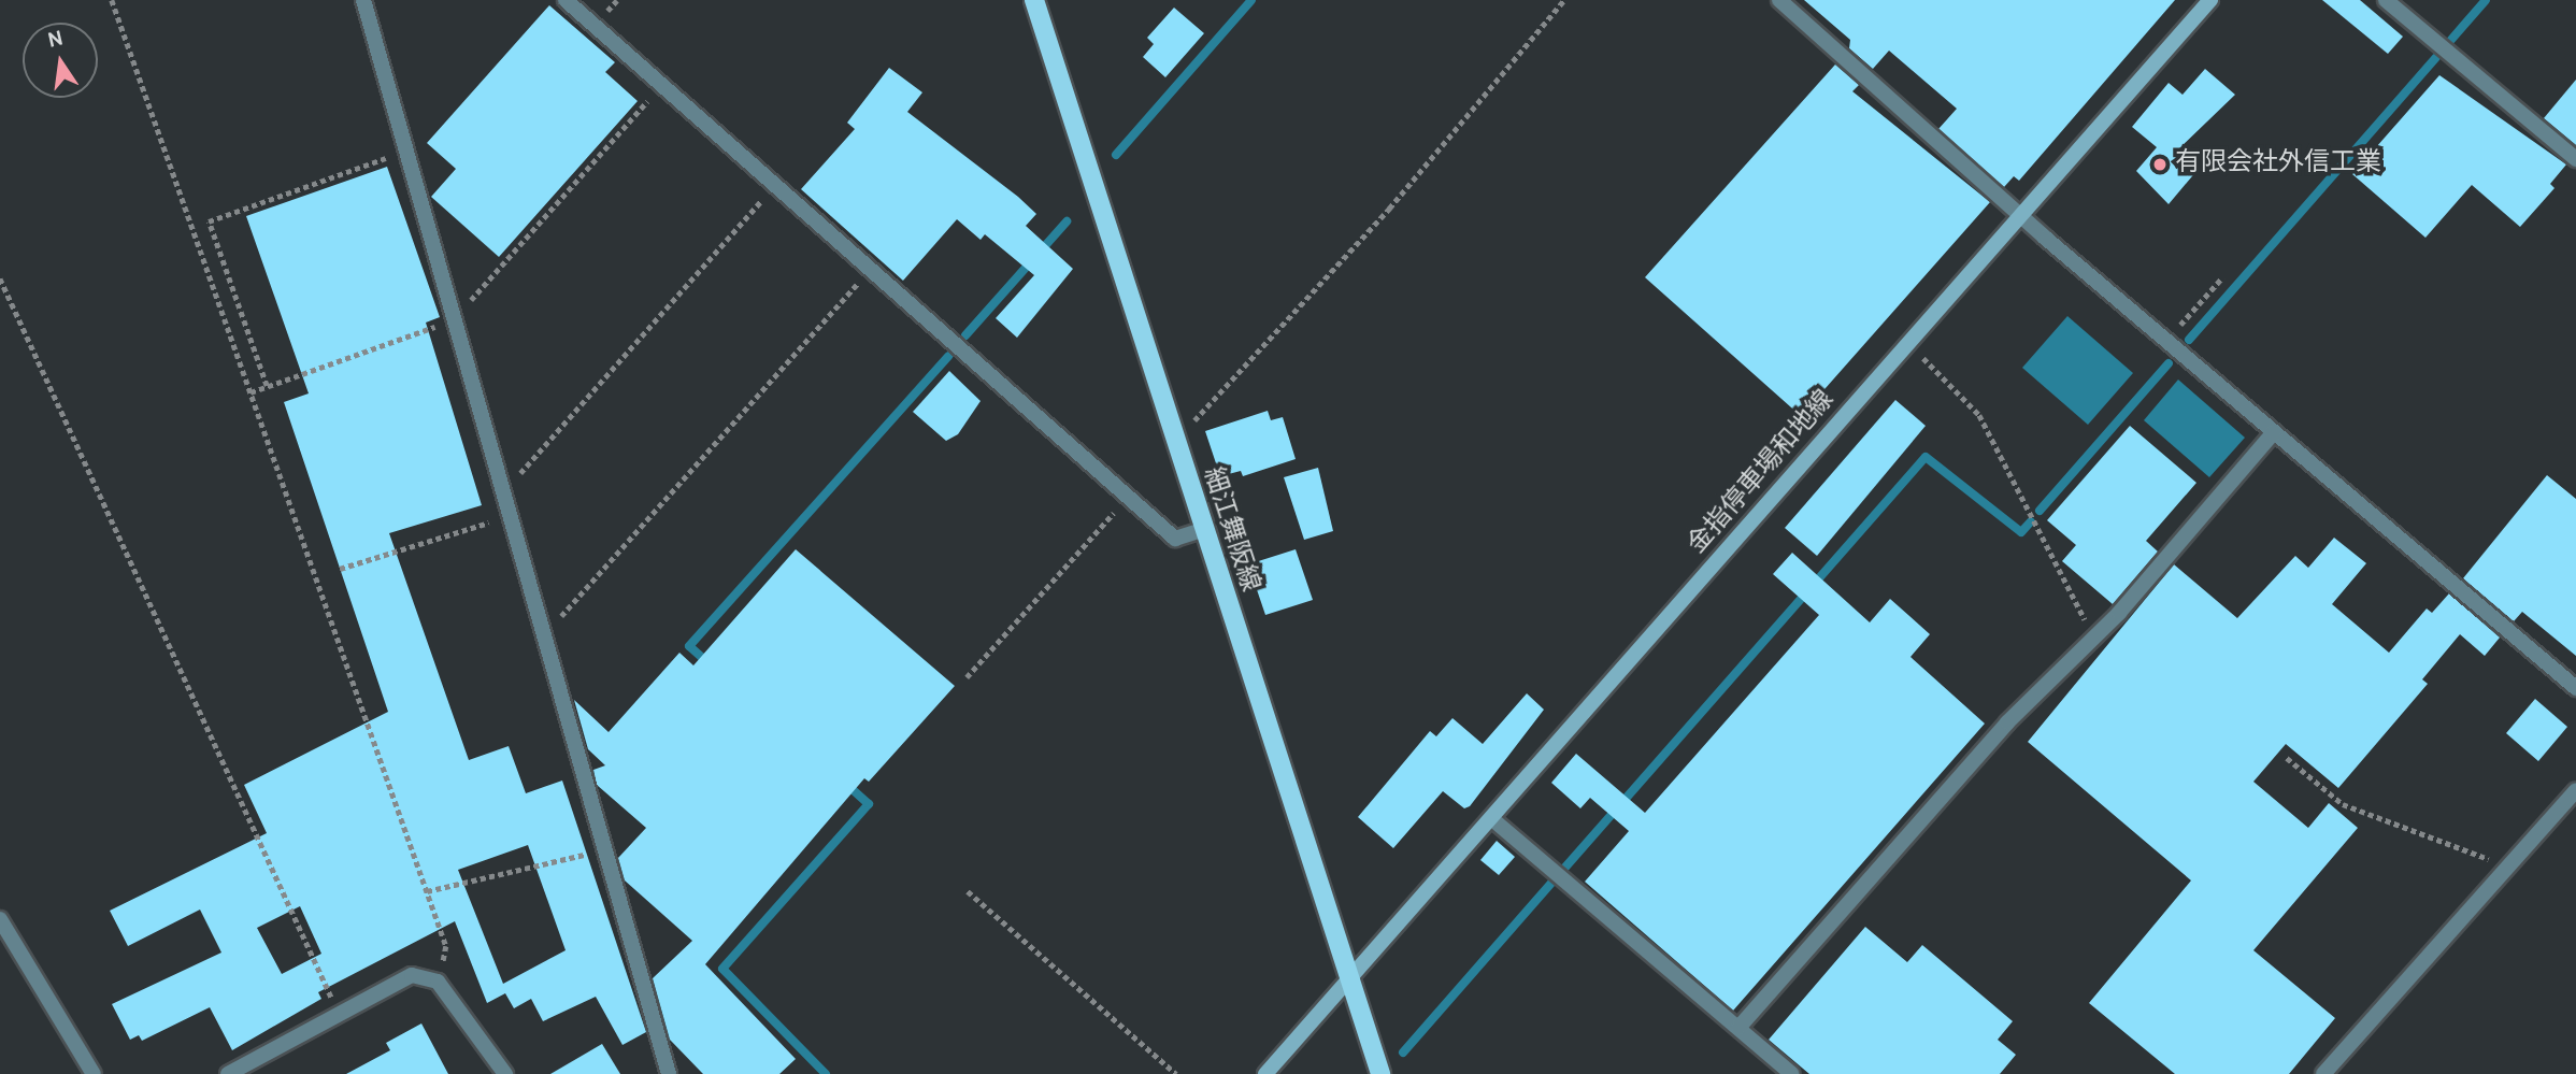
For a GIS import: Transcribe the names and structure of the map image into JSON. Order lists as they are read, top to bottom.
{
  "streets": {
    "main road": ["金指停車場和地線", "細江舞阪線"]
  },
  "crossings": [
    ["金指停車場和地線", "細江舞阪線"]
  ],
  "places": ["有限会社外信工業"],
  "north": "top"
}
